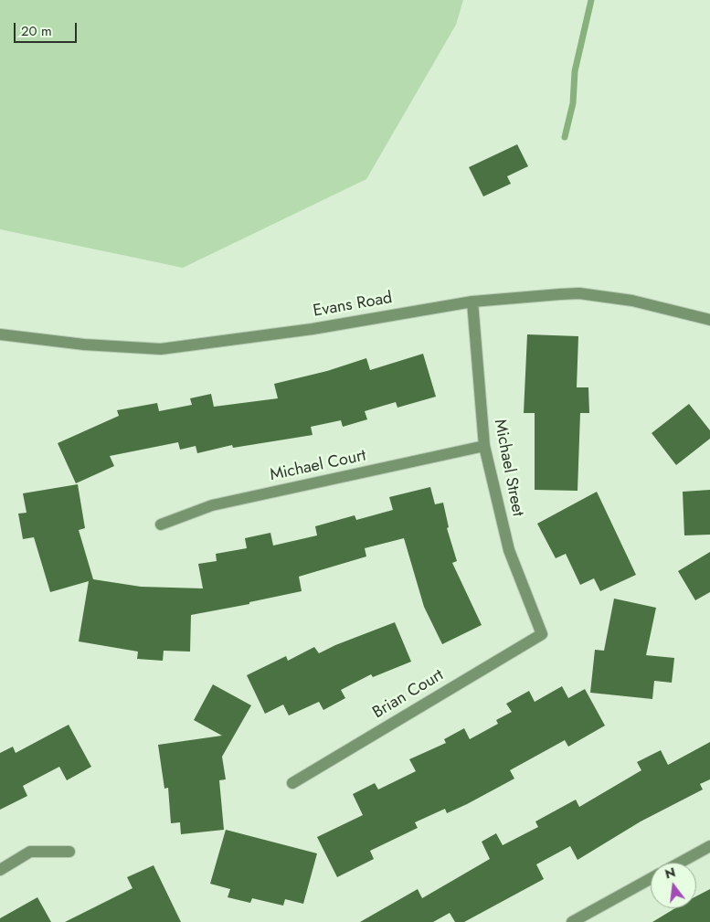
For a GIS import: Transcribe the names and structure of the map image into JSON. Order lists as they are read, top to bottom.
{
  "streets": {
    "street": [
      "Evans Road",
      "Michael Court",
      "Michael Street",
      "Brian Court"
    ]
  },
  "crossings": [
    ["Evans Road", "Michael Street"],
    ["Michael Court", "Michael Street"],
    ["Michael Street", "Brian Court"]
  ],
  "scale_bar": "20 m",
  "north": "top"
}
